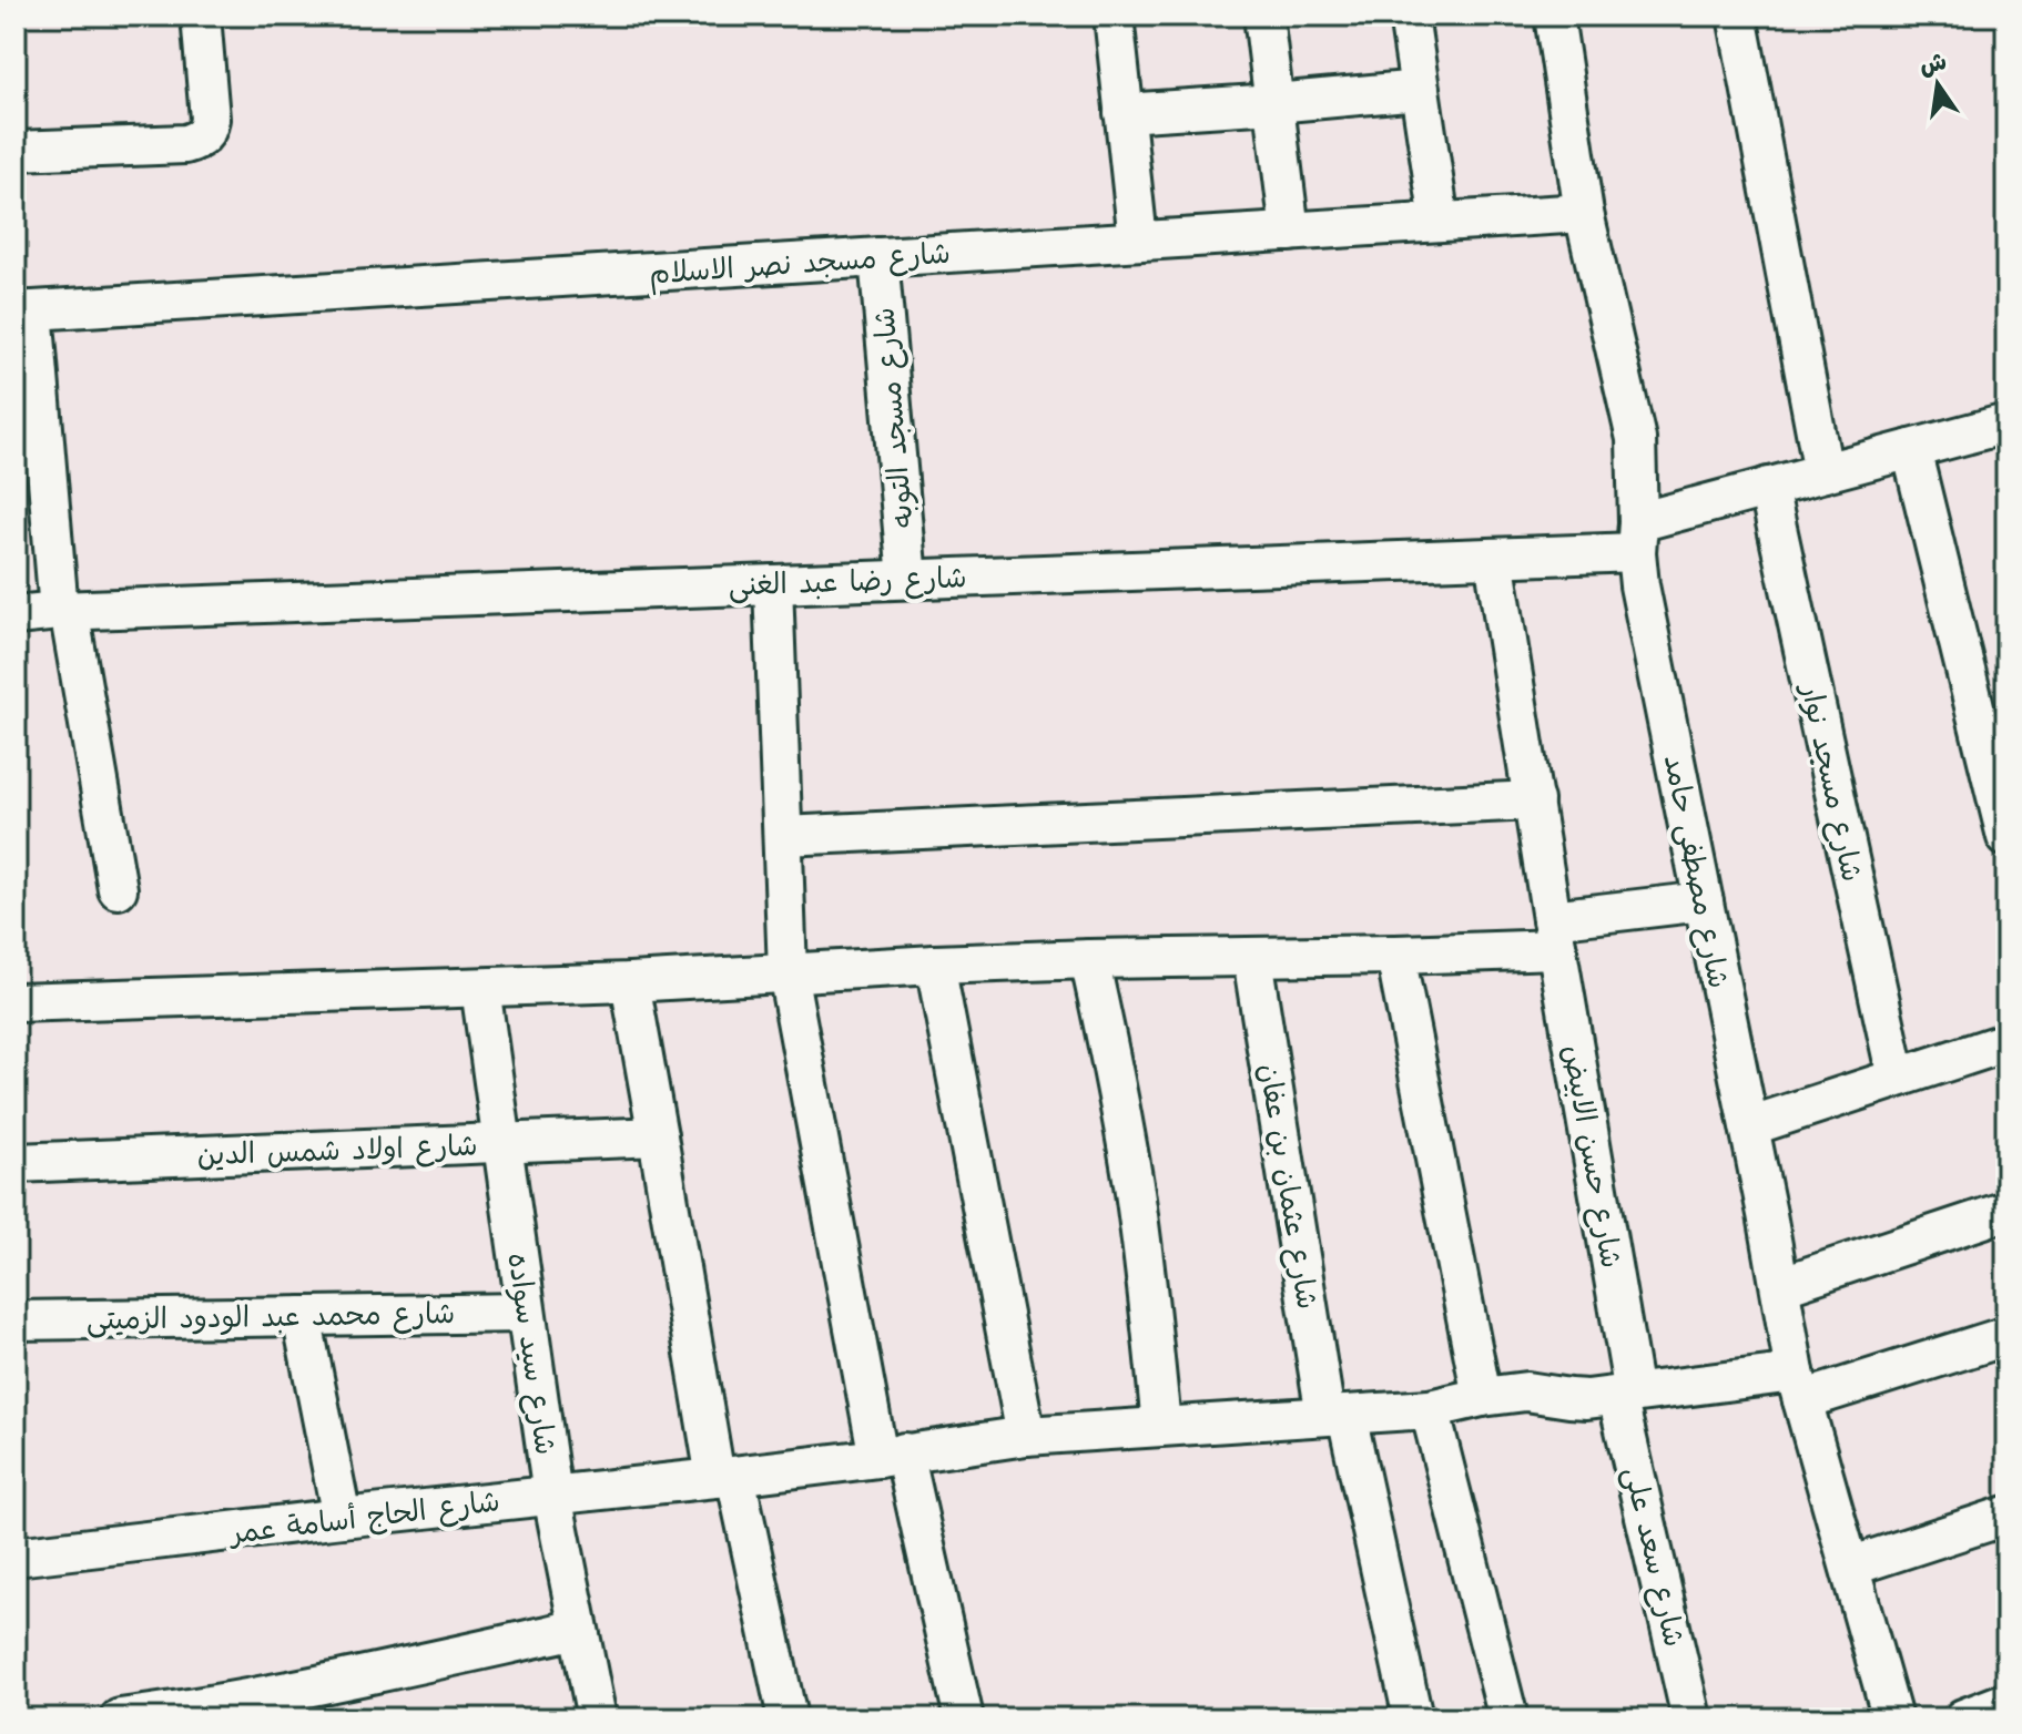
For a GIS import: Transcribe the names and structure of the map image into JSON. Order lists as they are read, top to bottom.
{
  "streets": {
    "street": [
      "شارع مسجد نصر الاسلام",
      "شارع مسجد التوبه",
      "شارع رضا عبد الغنى",
      "شارع مسجد نوار",
      "شارع مصطفى حامد",
      "شارع اولاد شمس الدين",
      "شارع حسن الابيض",
      "شارع عثمان بن عفان",
      "شارع محمد عبد الودود الزميتى",
      "شارع سيد سواده",
      "شارع الحاج أسامة عمر",
      "شارع سعد على"
    ]
  },
  "crossings": [
    ["شارع مسجد نصر الاسلام", "شارع مسجد التوبه"],
    ["شارع مسجد نصر الاسلام", "شارع مصطفى حامد"],
    ["شارع مسجد التوبه", "شارع رضا عبد الغنى"],
    ["شارع رضا عبد الغنى", "شارع مسجد نوار"],
    ["شارع رضا عبد الغنى", "شارع مصطفى حامد"],
    ["شارع رضا عبد الغنى", "شارع حسن الابيض"],
    ["شارع مصطفى حامد", "شارع الحاج أسامة عمر"],
    ["شارع اولاد شمس الدين", "شارع سيد سواده"],
    ["شارع حسن الابيض", "شارع الحاج أسامة عمر"],
    ["شارع حسن الابيض", "شارع سعد على"],
    ["شارع عثمان بن عفان", "شارع الحاج أسامة عمر"],
    ["شارع محمد عبد الودود الزميتى", "شارع سيد سواده"],
    ["شارع سيد سواده", "شارع الحاج أسامة عمر"],
    ["شارع الحاج أسامة عمر", "شارع سعد على"]
  ],
  "north": "top"
}
